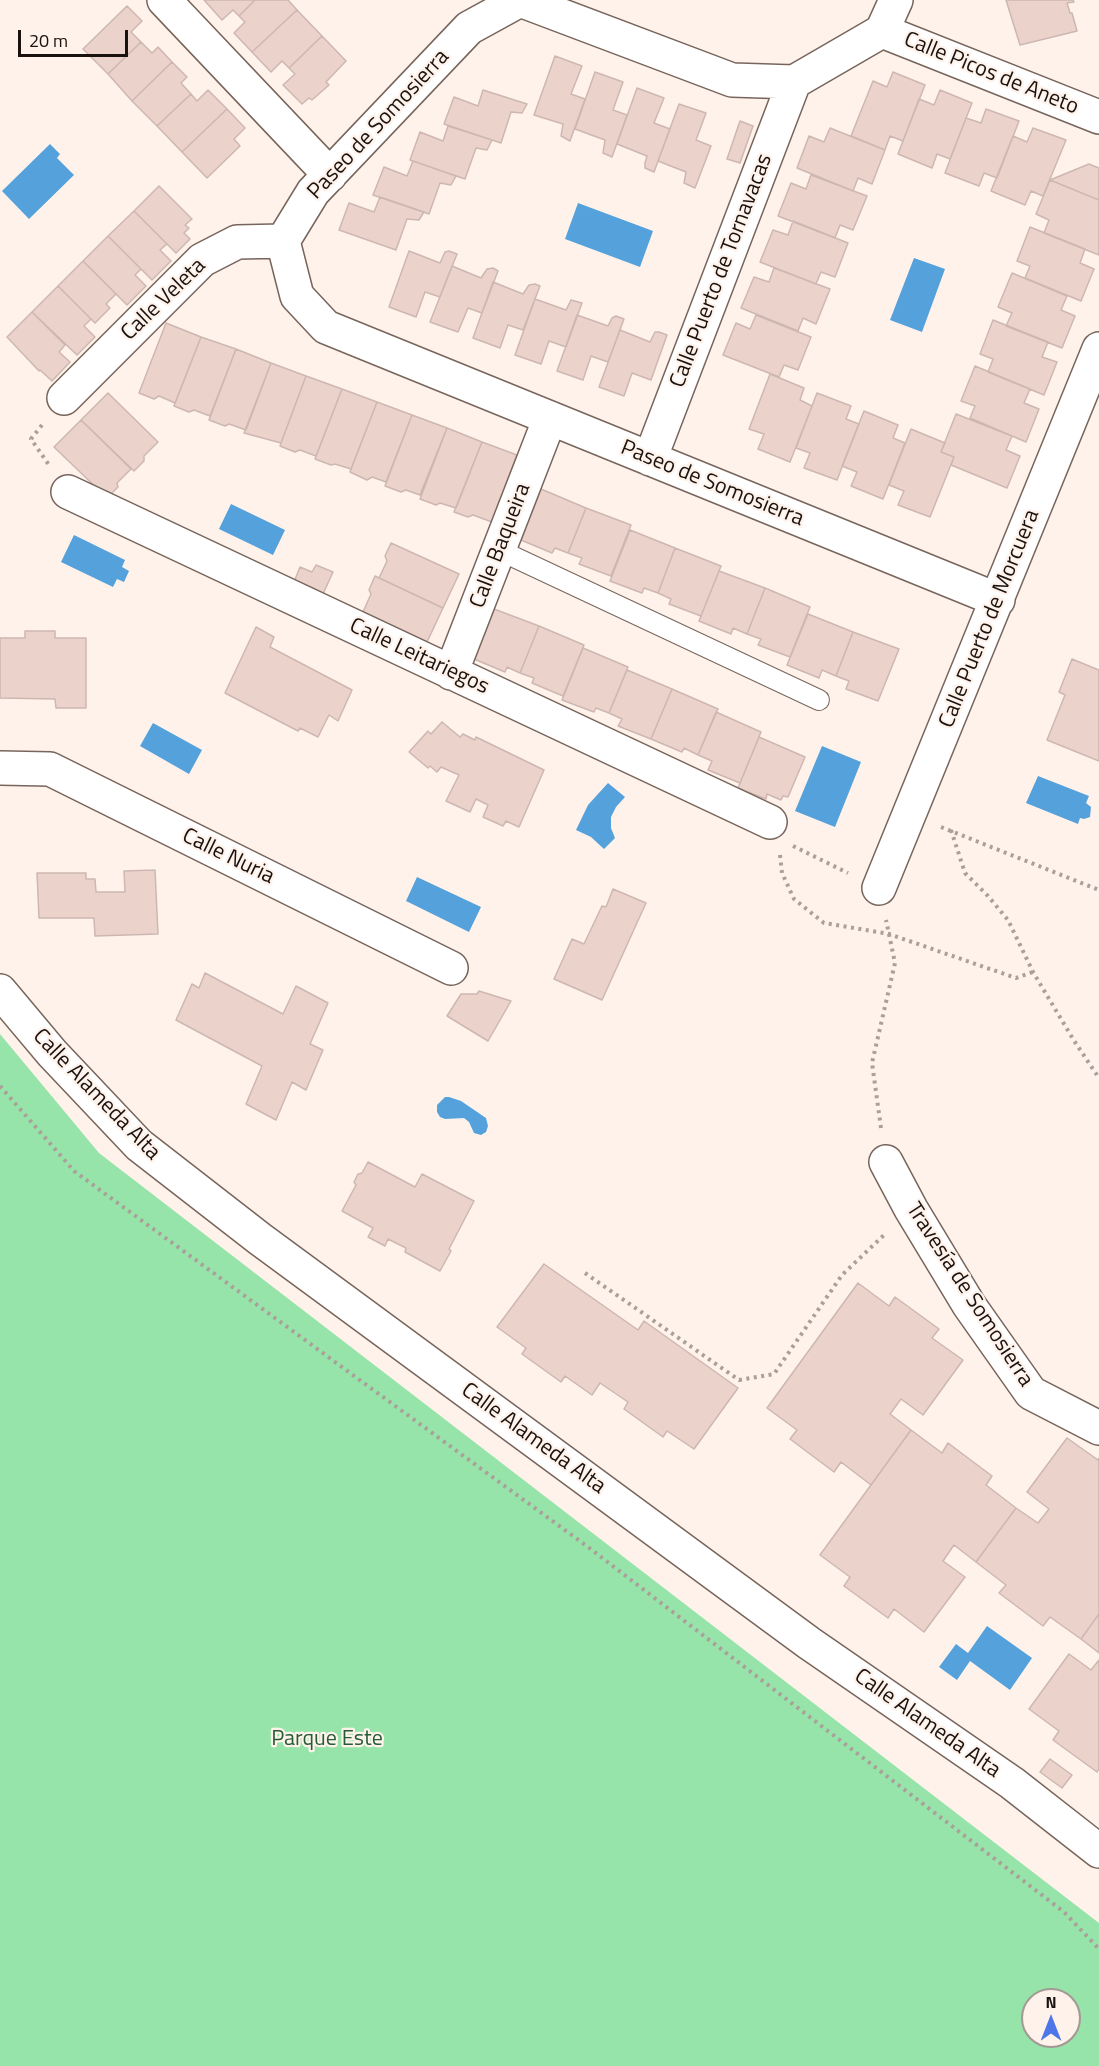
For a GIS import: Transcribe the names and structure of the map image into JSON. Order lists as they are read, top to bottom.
{
  "streets": {
    "street": [
      "Calle Picos de Aneto",
      "Paseo de Somosierra",
      "Calle Puerto de Tornavacas",
      "Calle Veleta",
      "Calle Baqueira",
      "Calle Puerto de Morcuera",
      "Calle Leitariegos",
      "Calle Nuria",
      "Calle Alameda Alta",
      "Travesía de Somosierra"
    ]
  },
  "crossings": [
    ["Paseo de Somosierra", "Calle Puerto de Tornavacas"],
    ["Paseo de Somosierra", "Calle Veleta"],
    ["Paseo de Somosierra", "Calle Baqueira"],
    ["Paseo de Somosierra", "Calle Puerto de Morcuera"],
    ["Calle Baqueira", "Calle Leitariegos"]
  ],
  "parks": ["Parque Este"],
  "scale_bar": "20 m",
  "north": "top"
}
